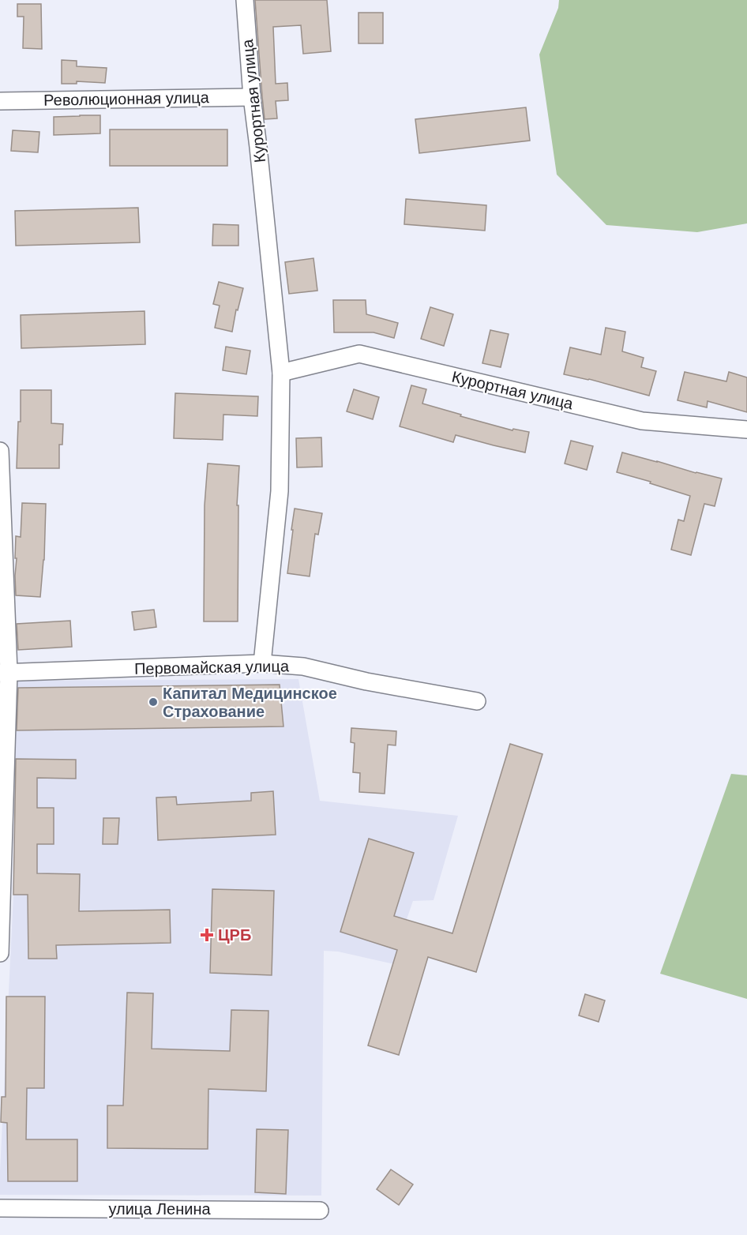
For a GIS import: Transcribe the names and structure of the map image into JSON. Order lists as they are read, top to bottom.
{
  "streets": {
    "street": [
      "Революционная улица",
      "Курортная улица",
      "Первомайская улица",
      "улица Ленина"
    ]
  },
  "crossings": [
    ["Революционная улица", "Курортная улица"],
    ["Курортная улица", "Первомайская улица"]
  ],
  "places": {
    "other": ["Капитал Медицинское Страхование"],
    "health": ["ЦРБ"]
  }
}
